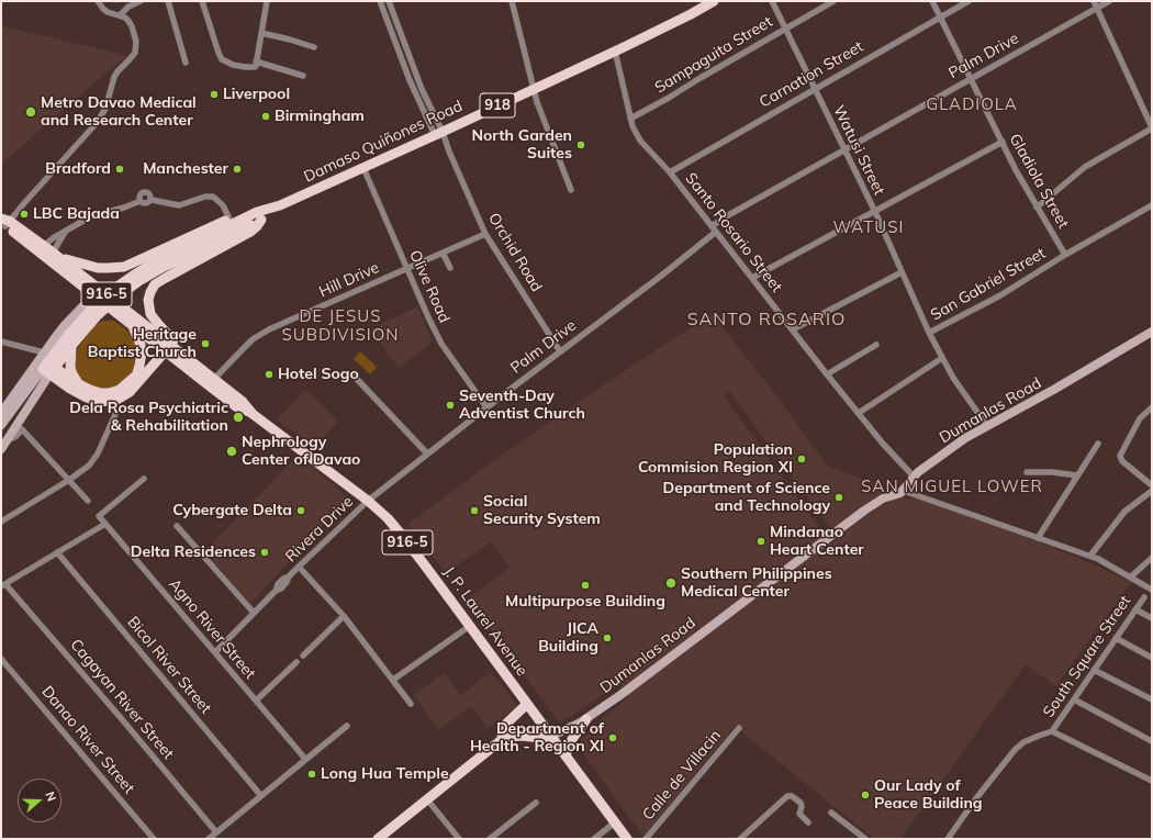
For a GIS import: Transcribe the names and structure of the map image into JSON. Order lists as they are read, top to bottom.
{
  "streets": {
    "main road": [
      "918",
      "Damaso Quiñones Road",
      "916-5",
      "Dumanlas Road",
      "J. P. Laurel Avenue"
    ],
    "street": [
      "Sampaguita Street",
      "Palm Drive",
      "Carnation Street",
      "Watusi Street",
      "Gladiola Street",
      "Santo Rosario Street",
      "Orchid Road",
      "Hill Drive",
      "San Gabriel Street",
      "Olive Road",
      "Rivera Drive",
      "Agno River Street",
      "South Square Street",
      "Bicol River Street",
      "Cagayan River Street",
      "Danao River Street",
      "Calle de Villacin"
    ]
  },
  "crossings": [
    ["Sampaguita Street", "Watusi Street"],
    ["Sampaguita Street", "Santo Rosario Street"],
    ["Palm Drive", "Watusi Street"],
    ["Palm Drive", "Gladiola Street"],
    ["Palm Drive", "Santo Rosario Street"],
    ["Palm Drive", "Orchid Road"],
    ["Palm Drive", "Olive Road"],
    ["Palm Drive", "Rivera Drive"],
    ["Palm Drive", "J. P. Laurel Avenue"],
    ["Carnation Street", "Watusi Street"],
    ["Carnation Street", "Gladiola Street"],
    ["Carnation Street", "Santo Rosario Street"],
    ["918", "Damaso Quiñones Road"],
    ["Damaso Quiñones Road", "Santo Rosario Street"],
    ["Damaso Quiñones Road", "Orchid Road"],
    ["Damaso Quiñones Road", "Olive Road"],
    ["Watusi Street", "San Gabriel Street"],
    ["Watusi Street", "Dumanlas Road"],
    ["Gladiola Street", "San Gabriel Street"],
    ["Santo Rosario Street", "Dumanlas Road"],
    ["Orchid Road", "Hill Drive"],
    ["Hill Drive", "Olive Road"],
    ["Hill Drive", "J. P. Laurel Avenue"],
    ["Dumanlas Road", "J. P. Laurel Avenue"],
    ["Rivera Drive", "J. P. Laurel Avenue"],
    ["Rivera Drive", "Agno River Street"]
  ],
  "districts": [
    "GLADIOLA",
    "WATUSI",
    "DE JESUS SUBDIVISION",
    "SANTO ROSARIO",
    "SAN MIGUEL LOWER"
  ],
  "places": [
    "Liverpool",
    "Metro Davao Medical and Research Center",
    "Birmingham",
    "North Garden Suites",
    "Bradford",
    "Manchester",
    "LBC Bajada",
    "Heritage Baptist Church",
    "Hotel Sogo",
    "Seventh-Day Adventist Church",
    "Dela Rosa Psychiatric & Rehabilitation",
    "Nephrology Center of Davao",
    "Population Commision Region XI",
    "Department of Science and Technology",
    "Cybergate Delta",
    "Social Security System",
    "Mindanao Heart Center",
    "Delta Residences",
    "Southern Philippines Medical Center",
    "Multipurpose Building",
    "JICA Building",
    "Department of Health - Region XI",
    "Long Hua Temple",
    "Our Lady of Peace Building"
  ],
  "north": "right"
}
